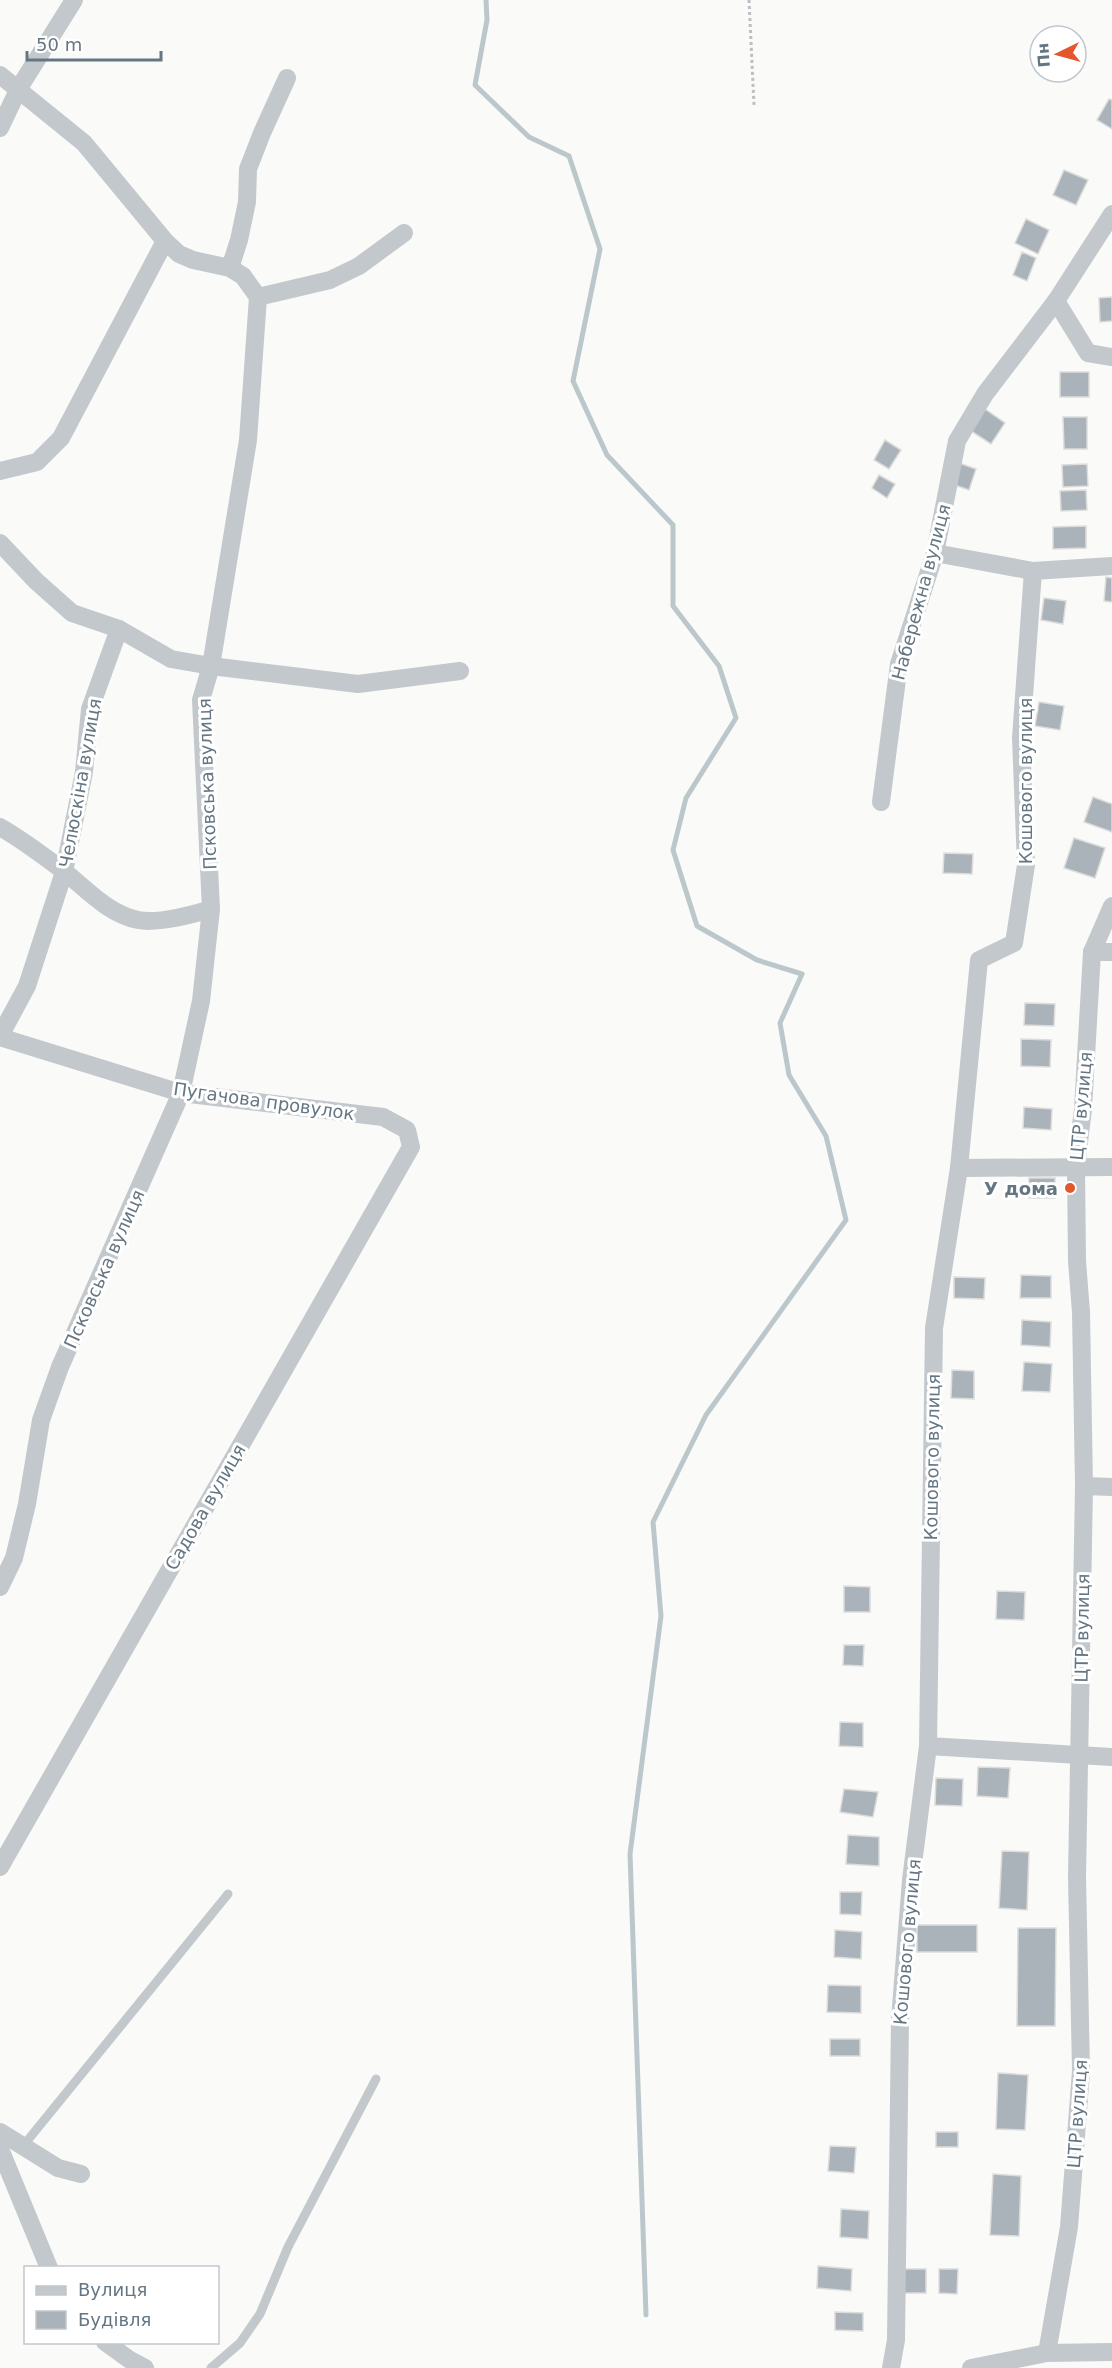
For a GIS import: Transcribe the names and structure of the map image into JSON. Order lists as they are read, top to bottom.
{
  "streets": {
    "street": [
      "Набережна вулиця",
      "Кошового вулиця",
      "Челюскіна вулиця",
      "Псковська вулиця",
      "Пугачова провулок",
      "ЦТР вулиця",
      "Садова вулиця"
    ]
  },
  "crossings": [
    ["Челюскіна вулиця", "Пугачова провулок"],
    ["Псковська вулиця", "Пугачова провулок"],
    ["Пугачова провулок", "Садова вулиця"]
  ],
  "places": ["У дома"],
  "legend": ["Вулиця", "Будівля"],
  "scale_bar": "50 m",
  "north": "left"
}
